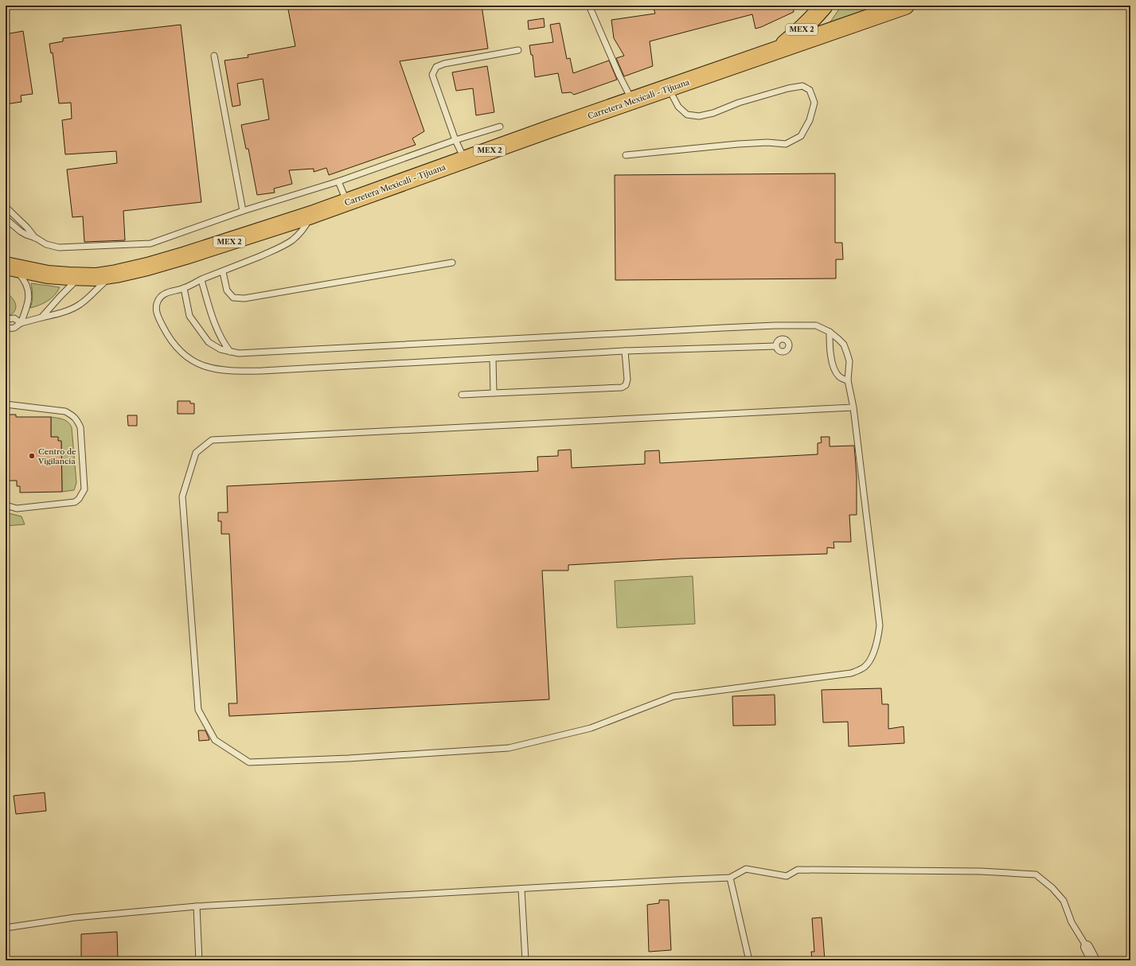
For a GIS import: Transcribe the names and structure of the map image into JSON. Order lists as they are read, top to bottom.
{
  "streets": {
    "main road": ["MEX 2", "Carretera Mexicali - Tijuana"]
  },
  "places": ["Centro de Vigilancia"]
}
